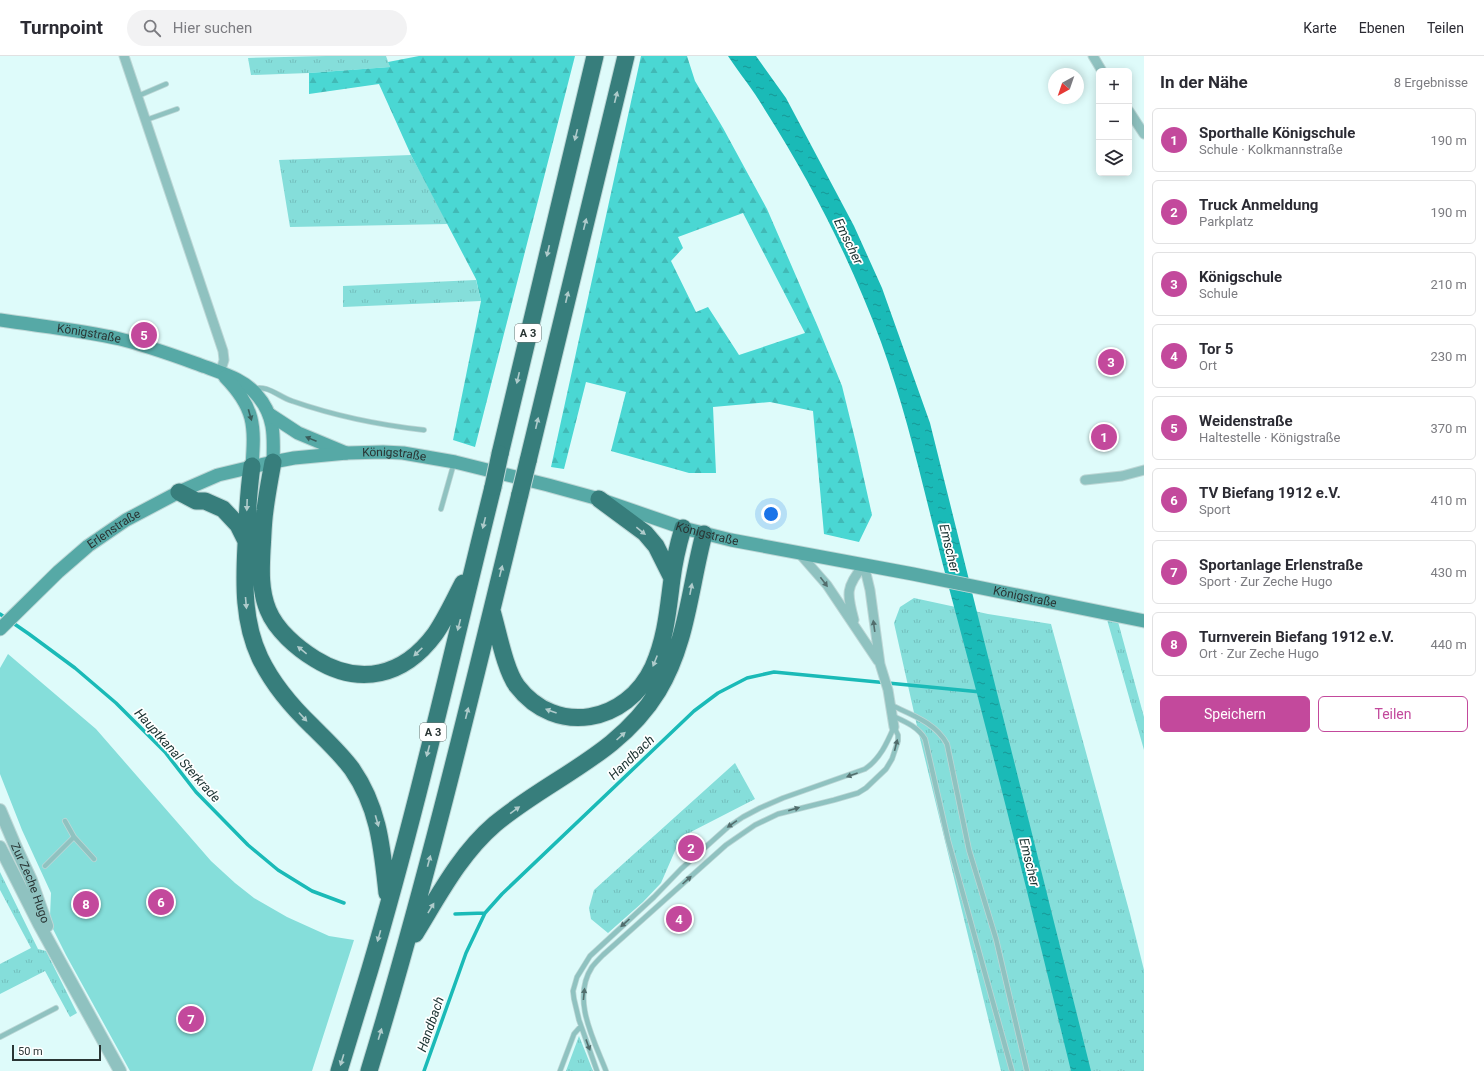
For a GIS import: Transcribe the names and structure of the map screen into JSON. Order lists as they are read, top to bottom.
{
  "streets": {
    "highway": ["A 3"],
    "main road": ["Königstraße", "Erlenstraße"],
    "street": ["Zur Zeche Hugo"]
  },
  "crossings": [
    ["Königstraße", "Erlenstraße"]
  ],
  "water": ["Emscher", "Hauptkanal Sterkrade", "Handbach"],
  "scale_bar": "50 m",
  "north": "bottom left",
  "page": {
    "header": "Turnpoint",
    "search": "Hier suchen",
    "nav": ["Karte", "Ebenen", "Teilen"],
    "heading": ["In der Nähe", "8 Ergebnisse"],
    "map_buttons": ["+", "−"],
    "list": [
      {
        "mark": "1",
        "name": "Sporthalle Königschule",
        "note": "Schule · Kolkmannstraße",
        "value": "190 m"
      },
      {
        "mark": "2",
        "name": "Truck Anmeldung",
        "note": "Parkplatz",
        "value": "190 m"
      },
      {
        "mark": "3",
        "name": "Königschule",
        "note": "Schule",
        "value": "210 m"
      },
      {
        "mark": "4",
        "name": "Tor 5",
        "note": "Ort",
        "value": "230 m"
      },
      {
        "mark": "5",
        "name": "Weidenstraße",
        "note": "Haltestelle · Königstraße",
        "value": "370 m"
      },
      {
        "mark": "6",
        "name": "TV Biefang 1912 e.V.",
        "note": "Sport",
        "value": "410 m"
      },
      {
        "mark": "7",
        "name": "Sportanlage Erlenstraße",
        "note": "Sport · Zur Zeche Hugo",
        "value": "430 m"
      },
      {
        "mark": "8",
        "name": "Turnverein Biefang 1912 e.V.",
        "note": "Ort · Zur Zeche Hugo",
        "value": "440 m"
      }
    ],
    "pins": [
      "5",
      "3",
      "1",
      "2",
      "6",
      "8",
      "4",
      "7"
    ],
    "buttons": ["Speichern", "Teilen"],
    "scale": "50 m"
  }
}
